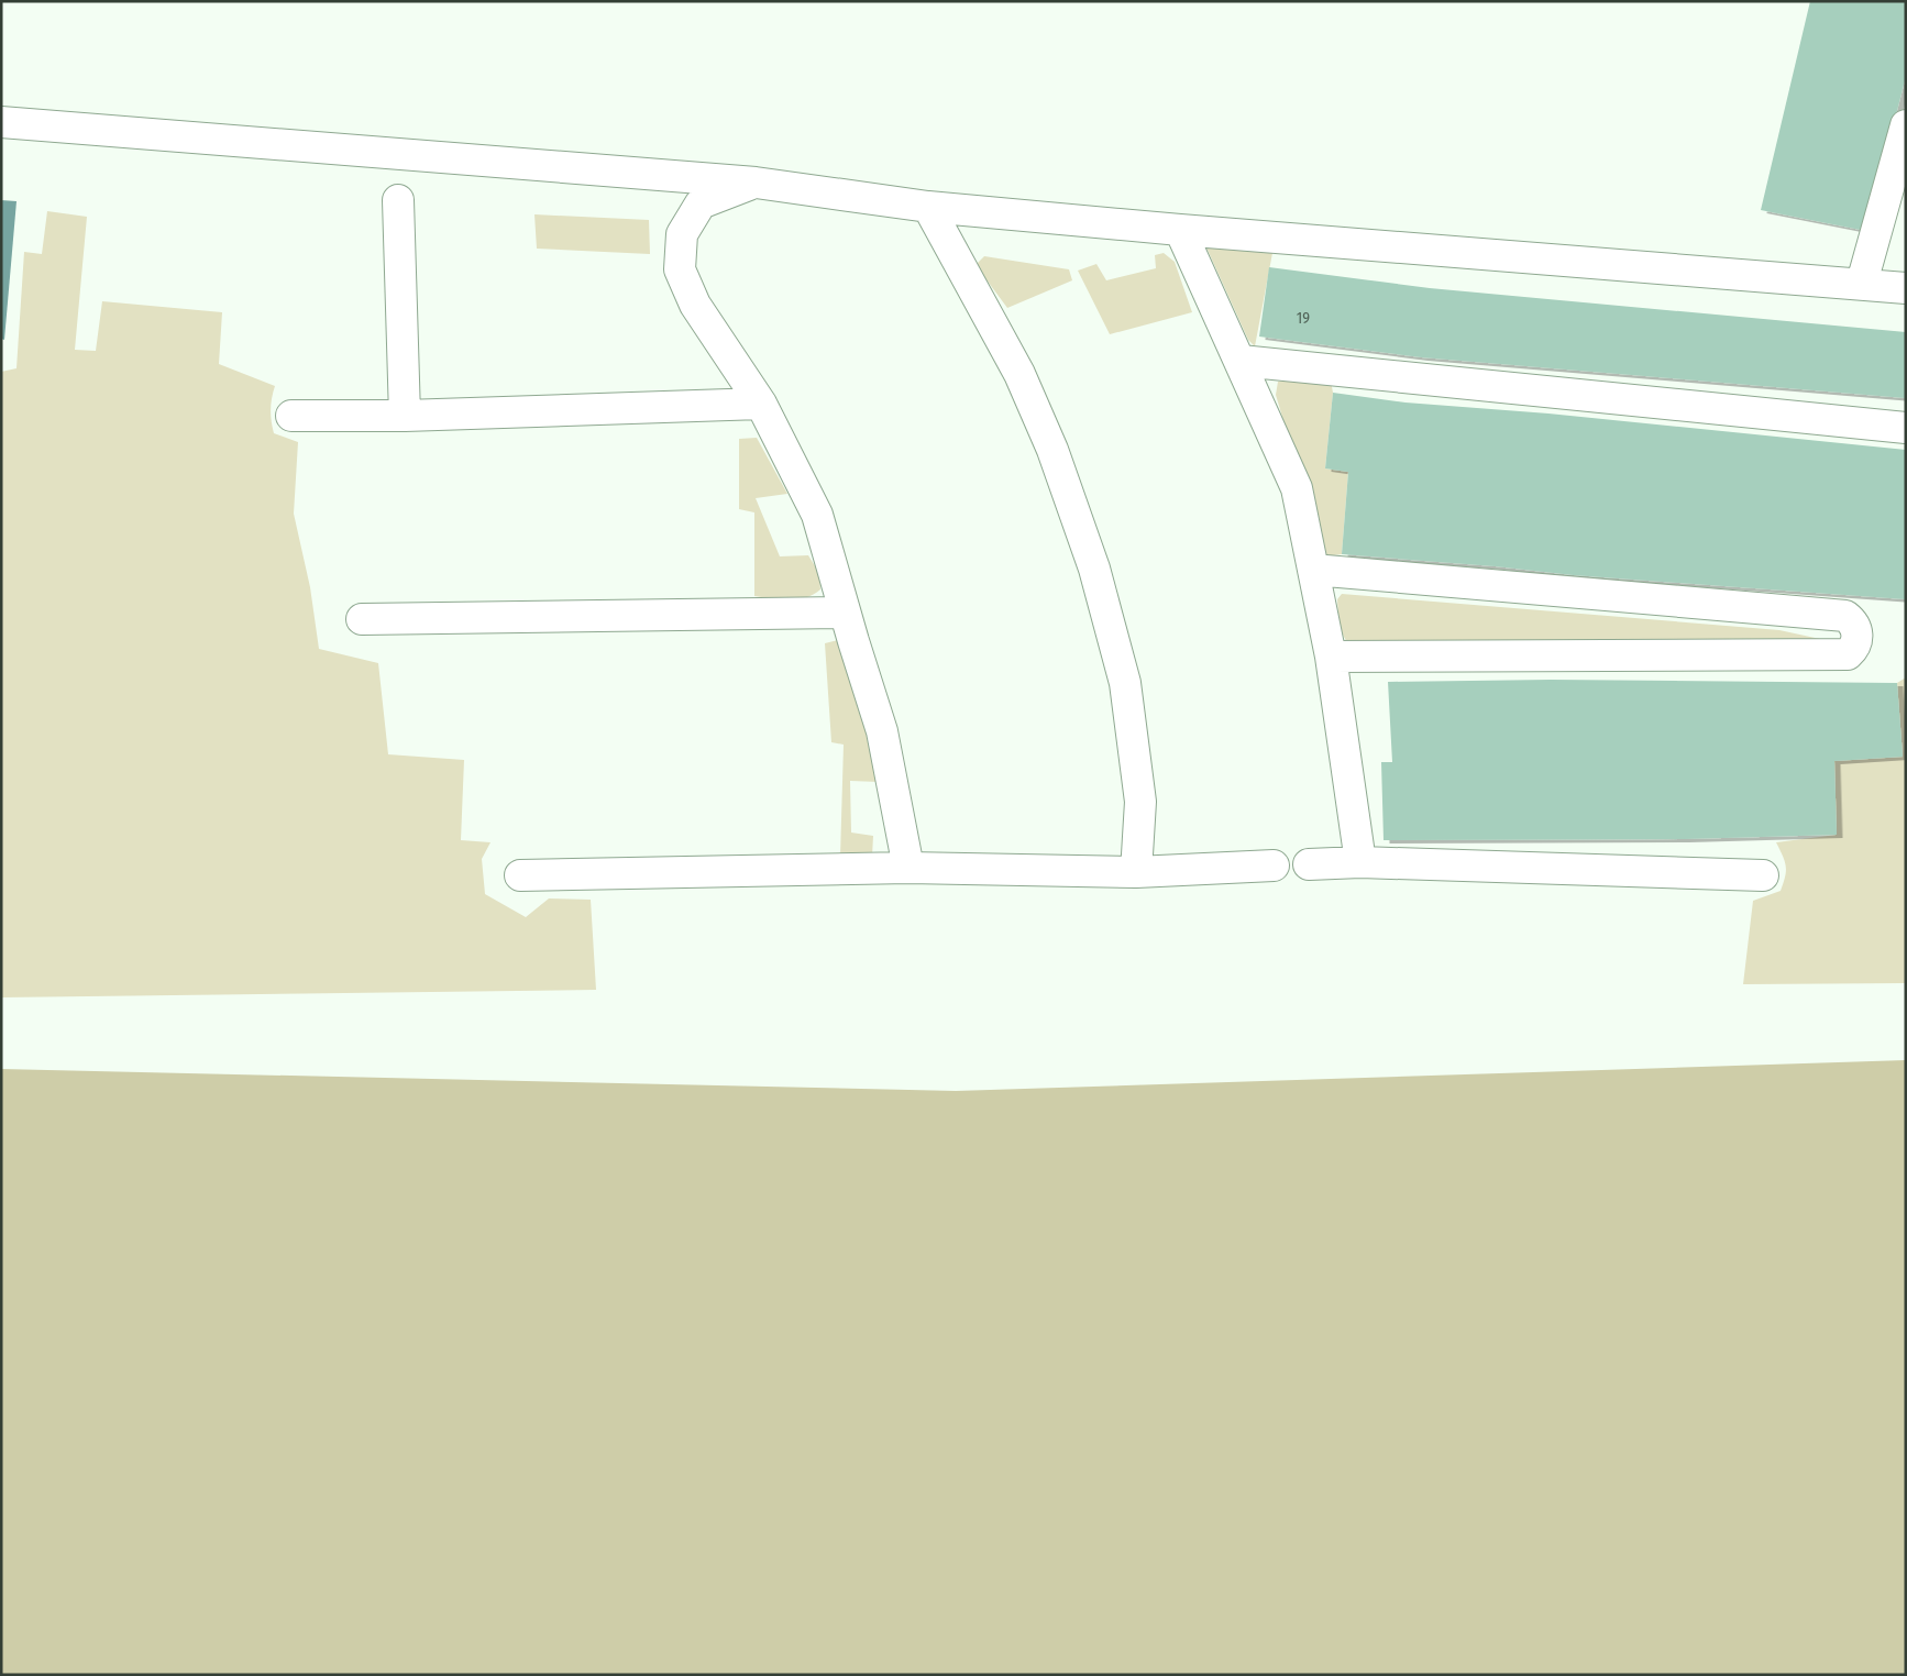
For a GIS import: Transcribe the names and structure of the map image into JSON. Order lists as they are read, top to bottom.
{
  "house_numbers": ["19"]
}
